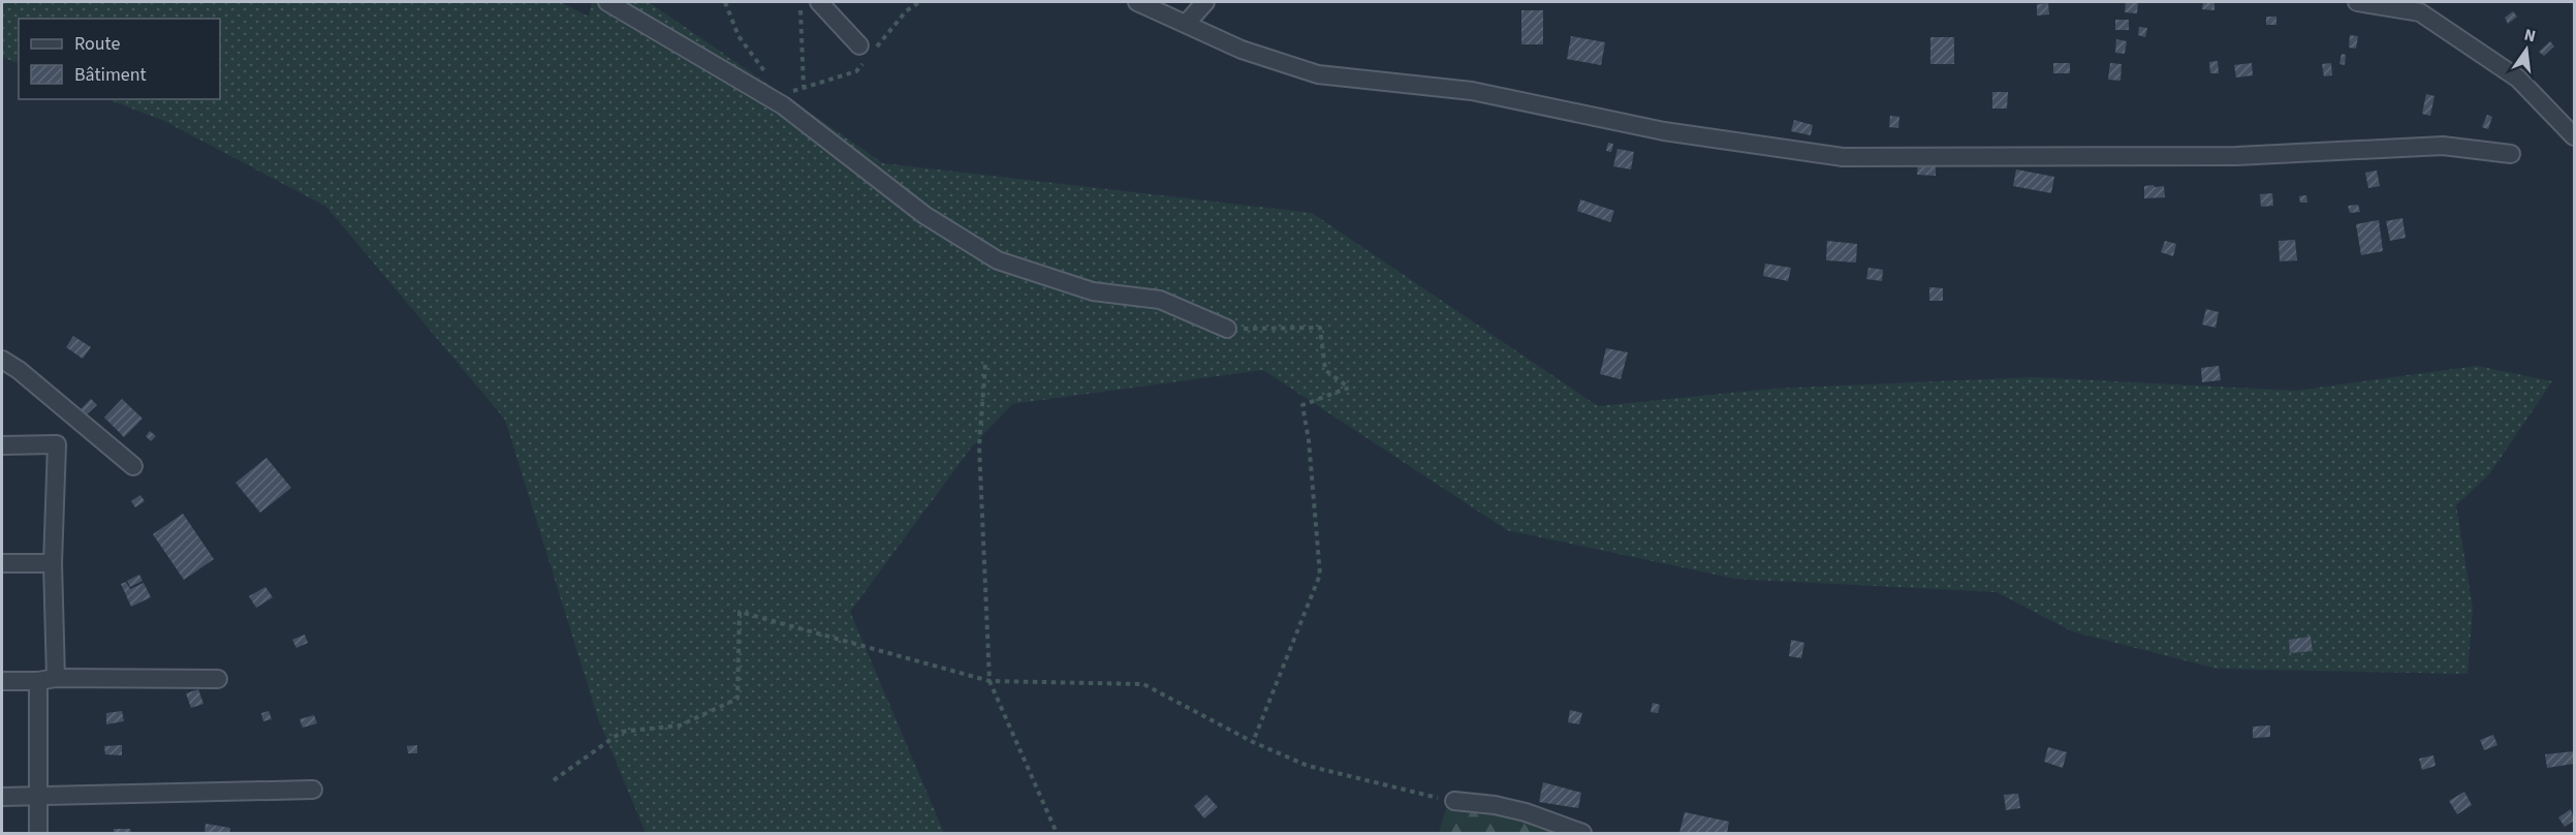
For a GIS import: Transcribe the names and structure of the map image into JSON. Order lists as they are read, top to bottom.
{
  "legend": ["Route", "Bâtiment"],
  "north": "top"
}
